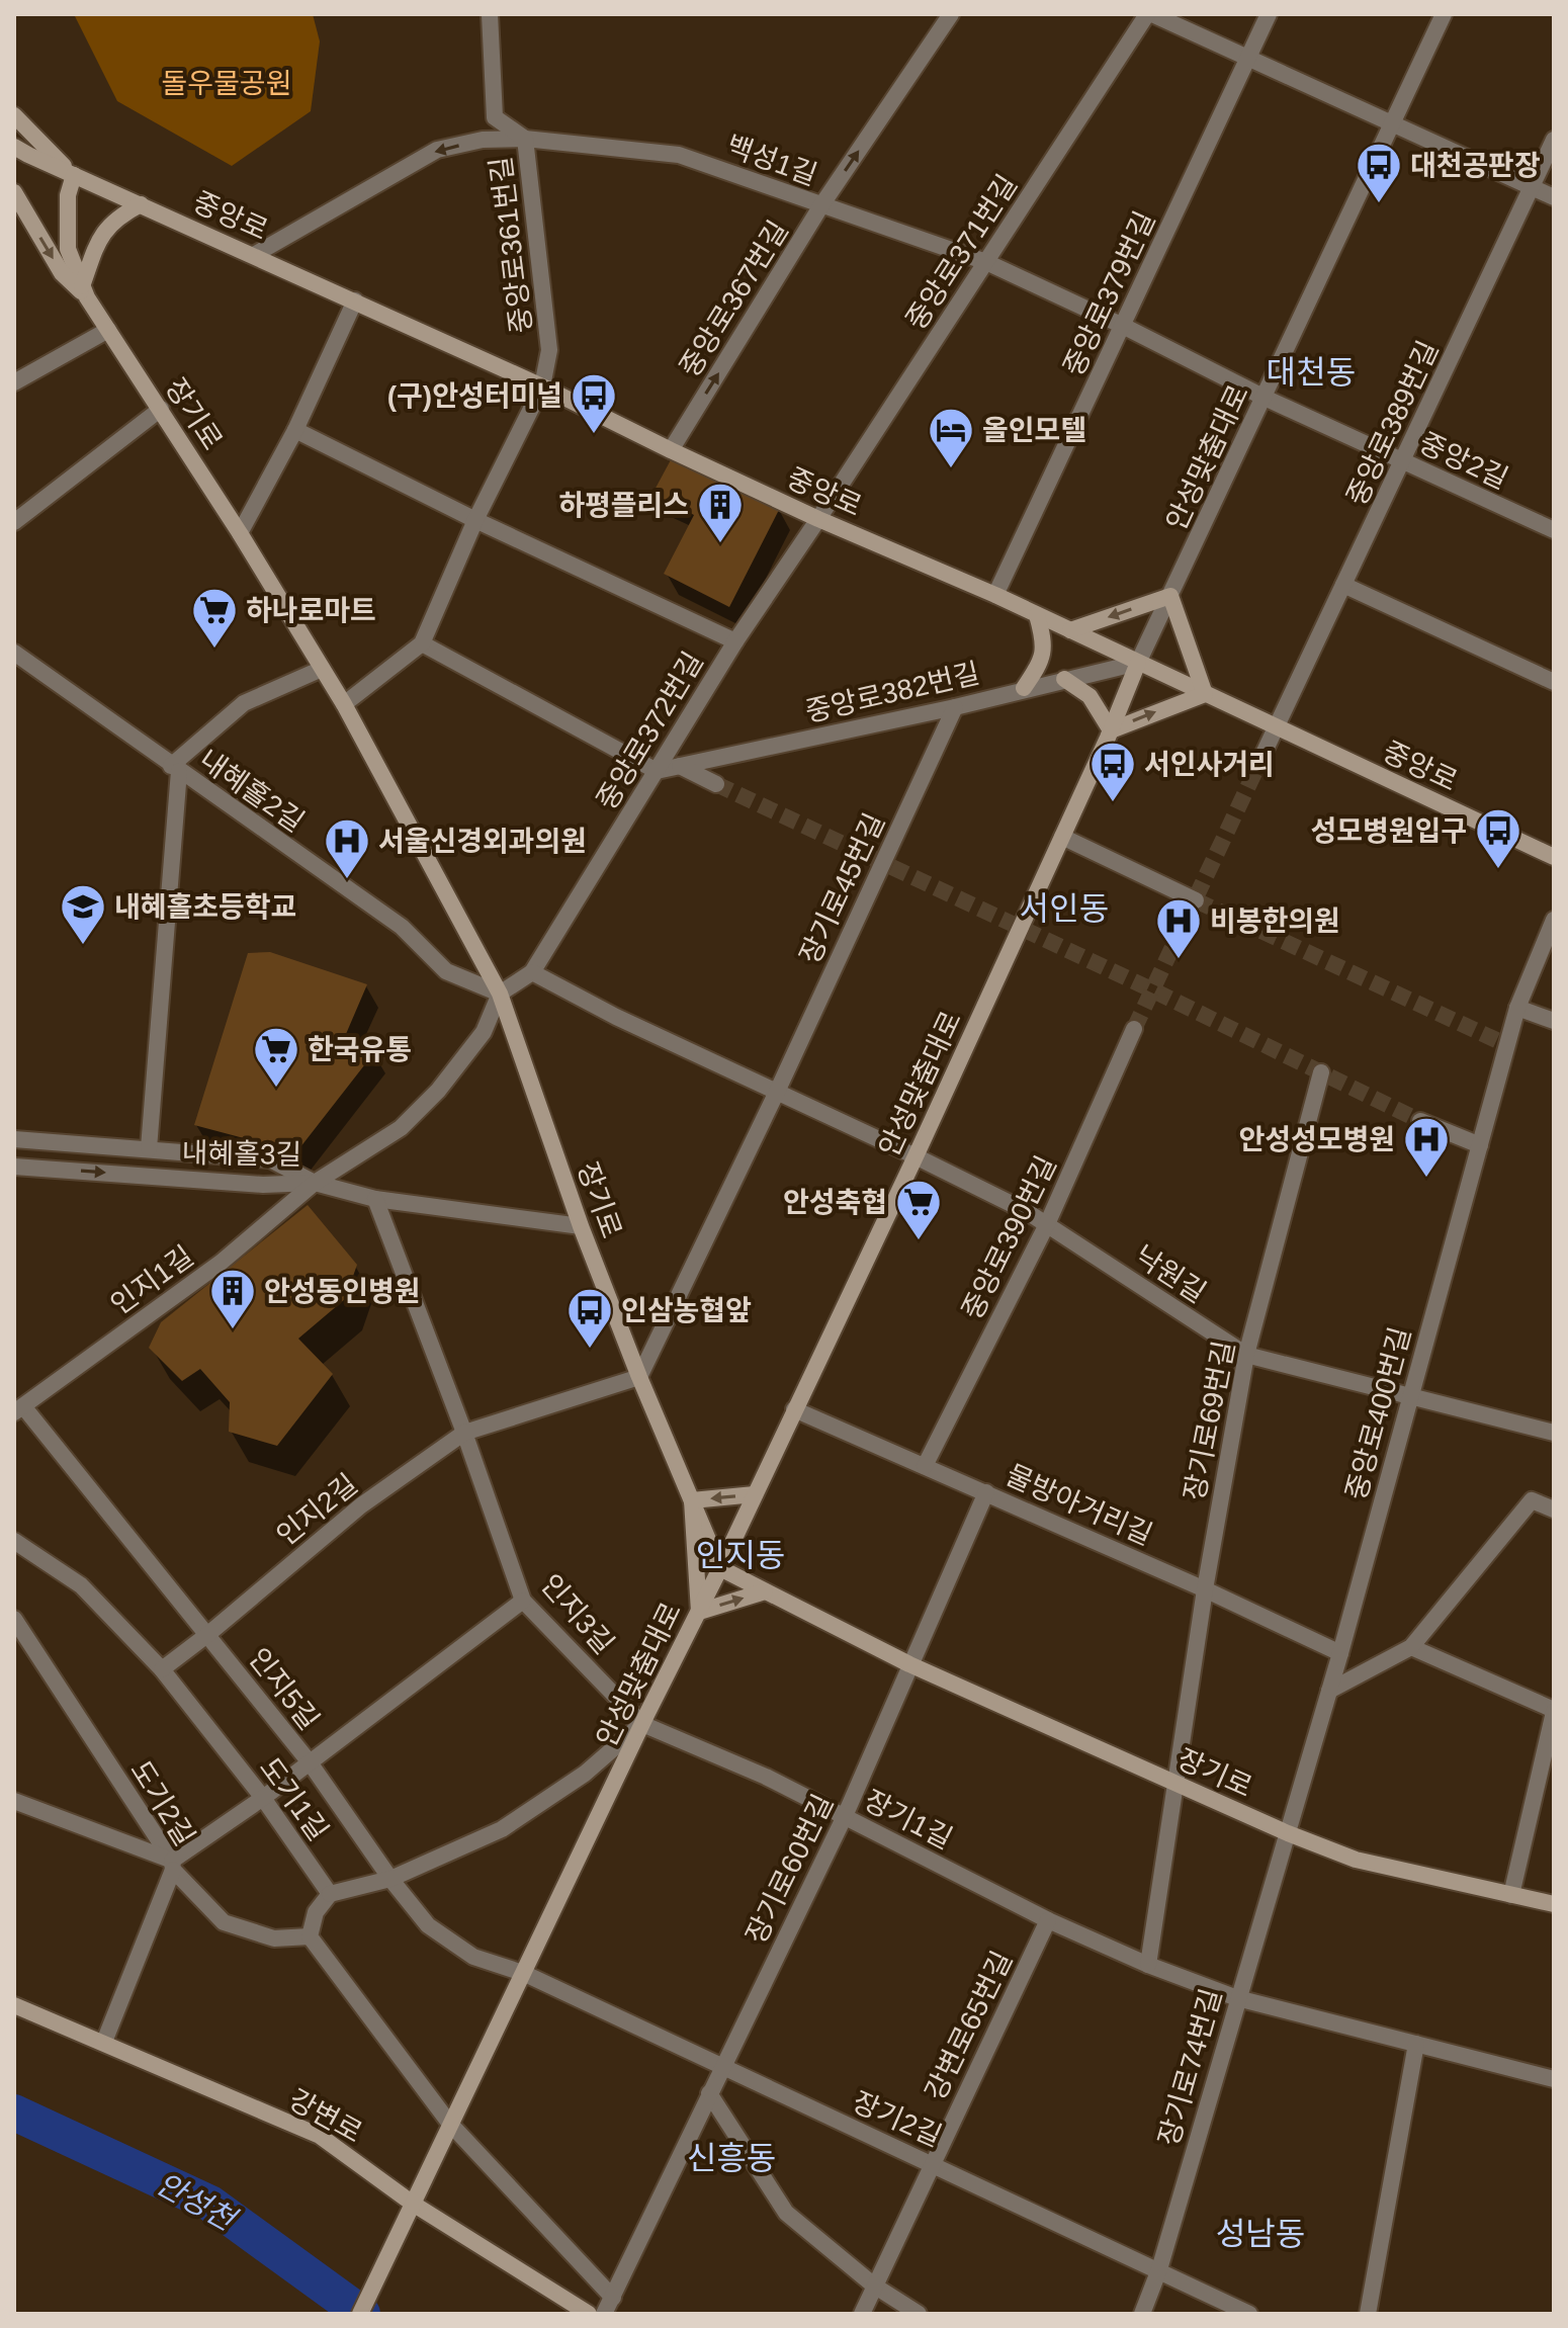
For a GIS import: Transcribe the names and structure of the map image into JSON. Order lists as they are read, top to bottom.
{
  "streets": {
    "main road": [
      "중앙로",
      "장기로",
      "안성맞춤대로",
      "강변로"
    ],
    "street": [
      "백성1길",
      "중앙로361번길",
      "중앙로371번길",
      "중앙로379번길",
      "중앙로367번길",
      "중앙로389번길",
      "중앙2길",
      "중앙로382번길",
      "중앙로372번길",
      "내혜홀2길",
      "장기로45번길",
      "내혜홀3길",
      "중앙로390번길",
      "낙원길",
      "인지1길",
      "중앙로400번길",
      "장기로69번길",
      "물방아거리길",
      "인지2길",
      "인지3길",
      "인지5길",
      "도기1길",
      "도기2길",
      "장기1길",
      "장기로60번길",
      "강변로65번길",
      "장기로74번길",
      "장기2길"
    ]
  },
  "crossings": [
    ["백성1길", "중앙로"],
    ["백성1길", "중앙로361번길"],
    ["백성1길", "중앙로371번길"],
    ["백성1길", "중앙로379번길"],
    ["백성1길", "중앙로367번길"],
    ["백성1길", "안성맞춤대로"],
    ["백성1길", "중앙2길"],
    ["중앙로", "중앙로361번길"],
    ["중앙로", "중앙로371번길"],
    ["중앙로", "중앙로379번길"],
    ["중앙로", "중앙로367번길"],
    ["중앙로", "장기로"],
    ["중앙로", "중앙로389번길"],
    ["중앙로", "안성맞춤대로"],
    ["중앙로", "중앙로382번길"],
    ["중앙로", "중앙로372번길"],
    ["중앙로371번길", "중앙로372번길"],
    ["장기로", "안성맞춤대로"],
    ["장기로", "중앙로372번길"],
    ["장기로", "내혜홀2길"],
    ["장기로", "장기로45번길"],
    ["장기로", "인지1길"],
    ["장기로", "중앙로400번길"],
    ["장기로", "장기로69번길"],
    ["장기로", "인지2길"],
    ["장기로", "장기로60번길"],
    ["장기로", "장기로74번길"],
    ["중앙로389번길", "중앙2길"],
    ["안성맞춤대로", "중앙2길"],
    ["안성맞춤대로", "중앙로382번길"],
    ["안성맞춤대로", "낙원길"],
    ["안성맞춤대로", "물방아거리길"],
    ["안성맞춤대로", "인지3길"],
    ["안성맞춤대로", "인지5길"],
    ["안성맞춤대로", "장기1길"],
    ["안성맞춤대로", "강변로"],
    ["안성맞춤대로", "장기2길"],
    ["중앙로382번길", "중앙로372번길"],
    ["중앙로382번길", "장기로45번길"],
    ["중앙로372번길", "내혜홀2길"],
    ["중앙로372번길", "인지1길"],
    ["내혜홀2길", "인지1길"],
    ["장기로45번길", "인지2길"],
    ["내혜홀3길", "인지1길"],
    ["중앙로390번길", "낙원길"],
    ["중앙로390번길", "물방아거리길"],
    ["낙원길", "중앙로400번길"],
    ["낙원길", "장기로69번길"],
    ["인지1길", "인지5길"],
    ["중앙로400번길", "물방아거리길"],
    ["중앙로400번길", "장기로74번길"],
    ["장기로69번길", "물방아거리길"],
    ["인지2길", "인지3길"],
    ["인지2길", "인지5길"],
    ["인지2길", "도기1길"],
    ["인지3길", "장기1길"],
    ["인지5길", "장기2길"],
    ["장기1길", "장기로60번길"],
    ["장기1길", "강변로65번길"],
    ["장기1길", "장기로74번길"],
    ["장기로60번길", "장기2길"],
    ["강변로65번길", "장기2길"],
    ["장기로74번길", "장기2길"]
  ],
  "one_way": ["중앙로367번길"],
  "districts": [
    "대천동",
    "서인동",
    "인지동",
    "신흥동",
    "성남동"
  ],
  "water": ["안성천"],
  "parks": ["돌우물공원"],
  "places": {
    "bus stop": [
      "대천공판장",
      "(구)안성터미널",
      "서인사거리",
      "성모병원입구",
      "인삼농협앞"
    ],
    "hotel": ["올인모텔"],
    "building": ["하평플리스", "안성동인병원"],
    "supermarket": ["하나로마트", "한국유통", "안성축협"],
    "hospital": ["서울신경외과의원", "비봉한의원", "안성성모병원"],
    "school or university": ["내혜홀초등학교"]
  }
}
